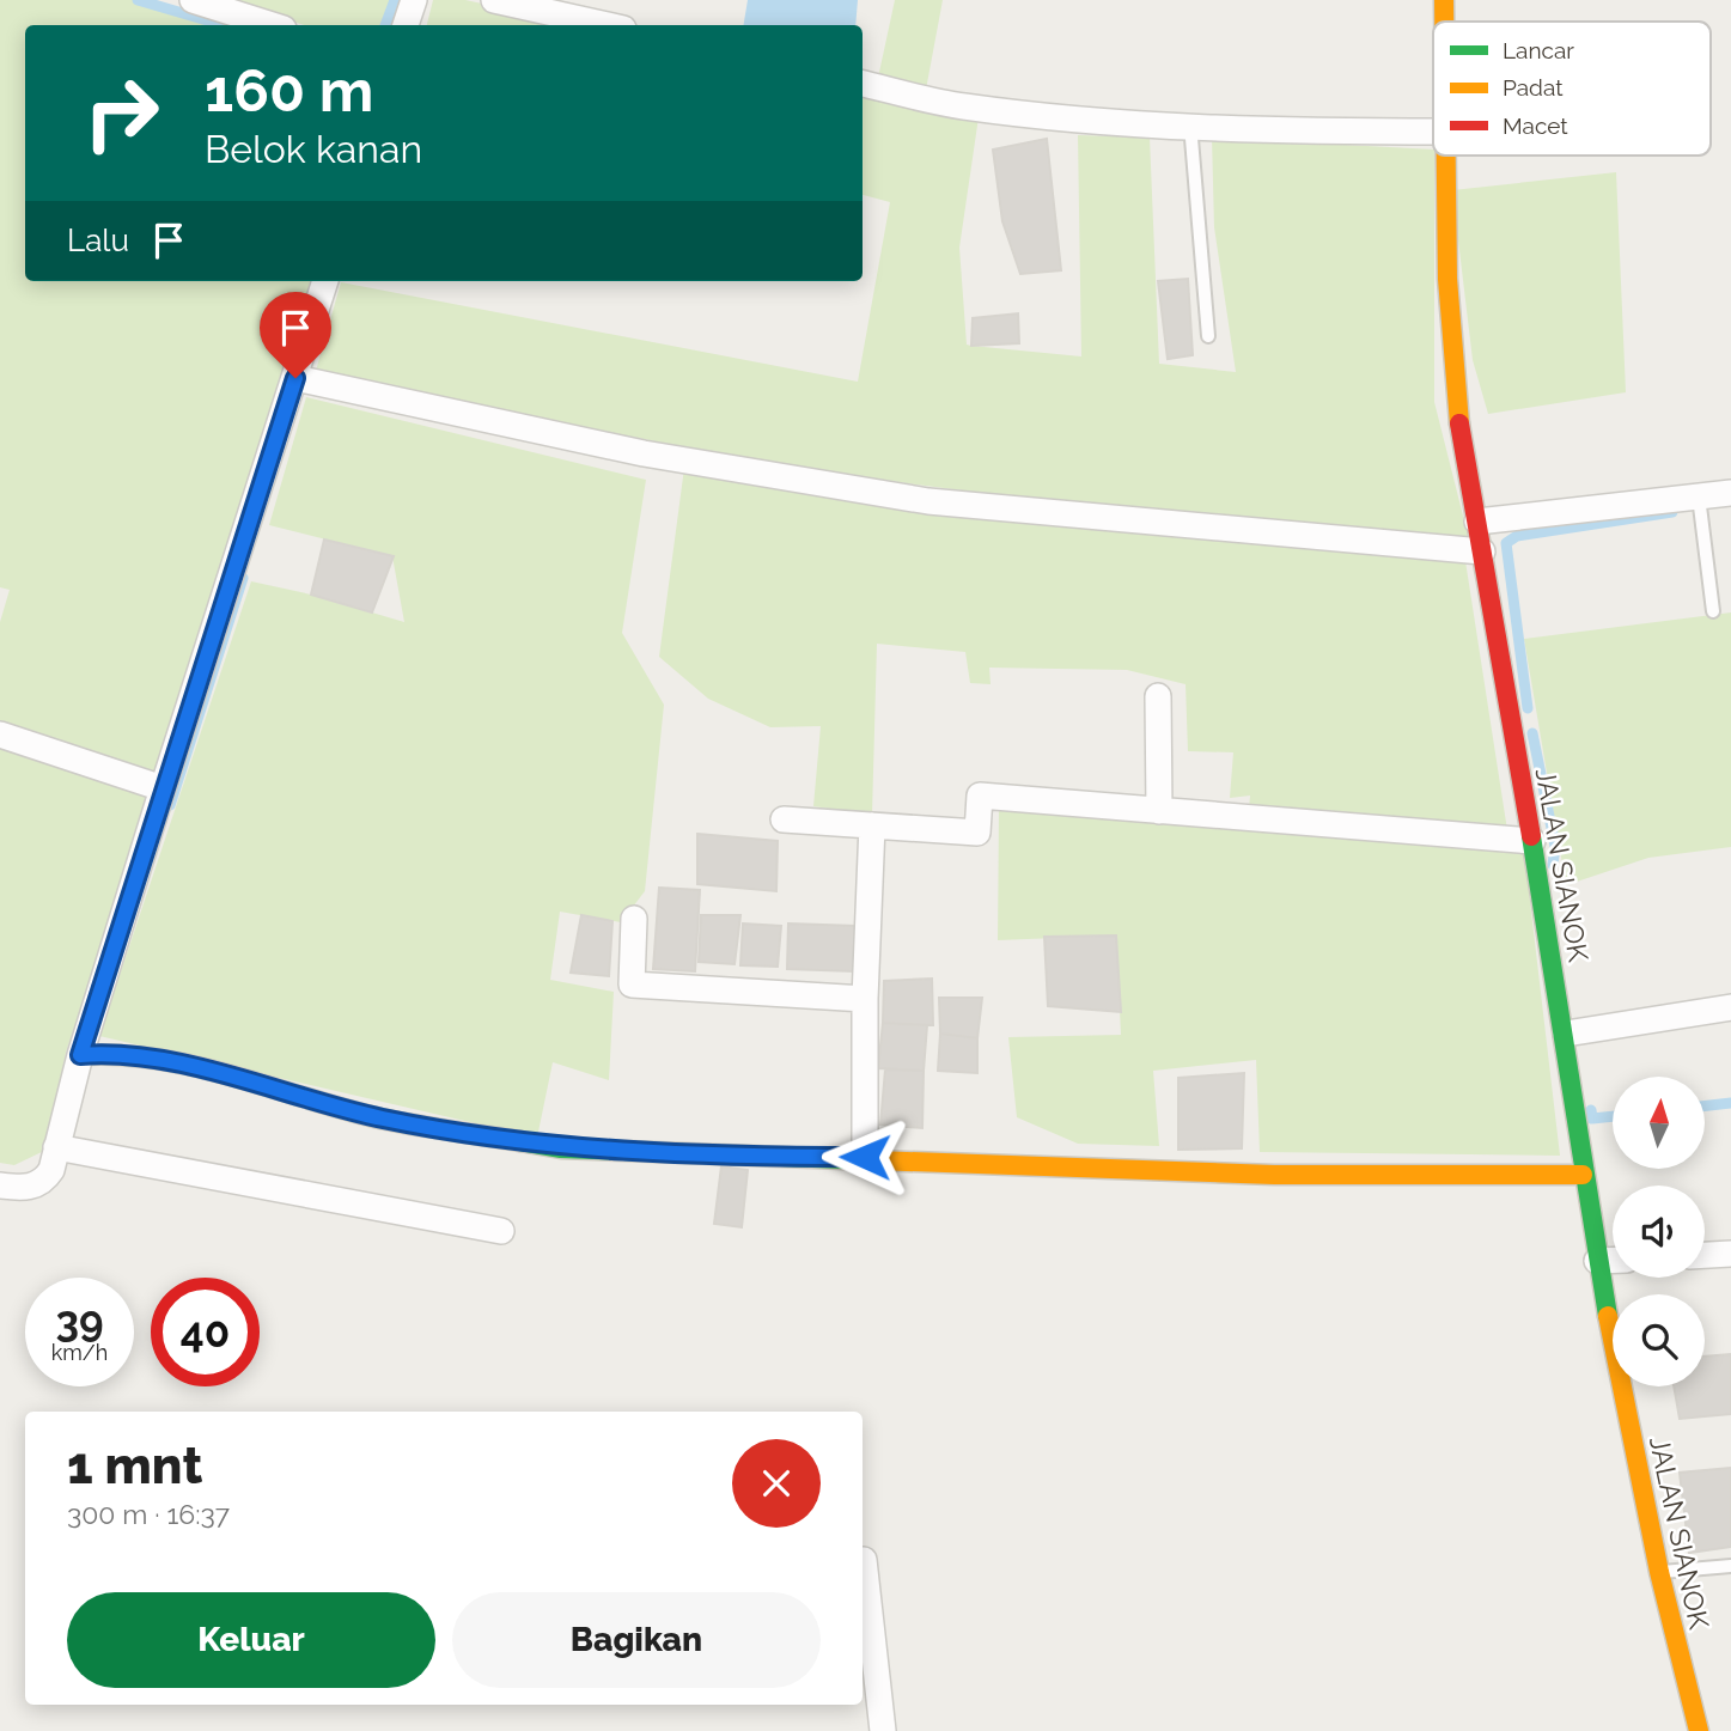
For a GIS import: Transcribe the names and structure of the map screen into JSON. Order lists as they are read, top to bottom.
{
  "streets": {
    "street": ["JALAN SIANOK"]
  },
  "legend": ["Lancar", "Padat", "Macet"],
  "north": "top",
  "page": {
    "turn": ["160 m", "Belok kanan"],
    "then": "Lalu",
    "speed": "39 km/h",
    "limit": "40",
    "heading": ["1 mnt", "300 m · 16:37"],
    "buttons": ["Keluar", "Bagikan"]
  }
}
